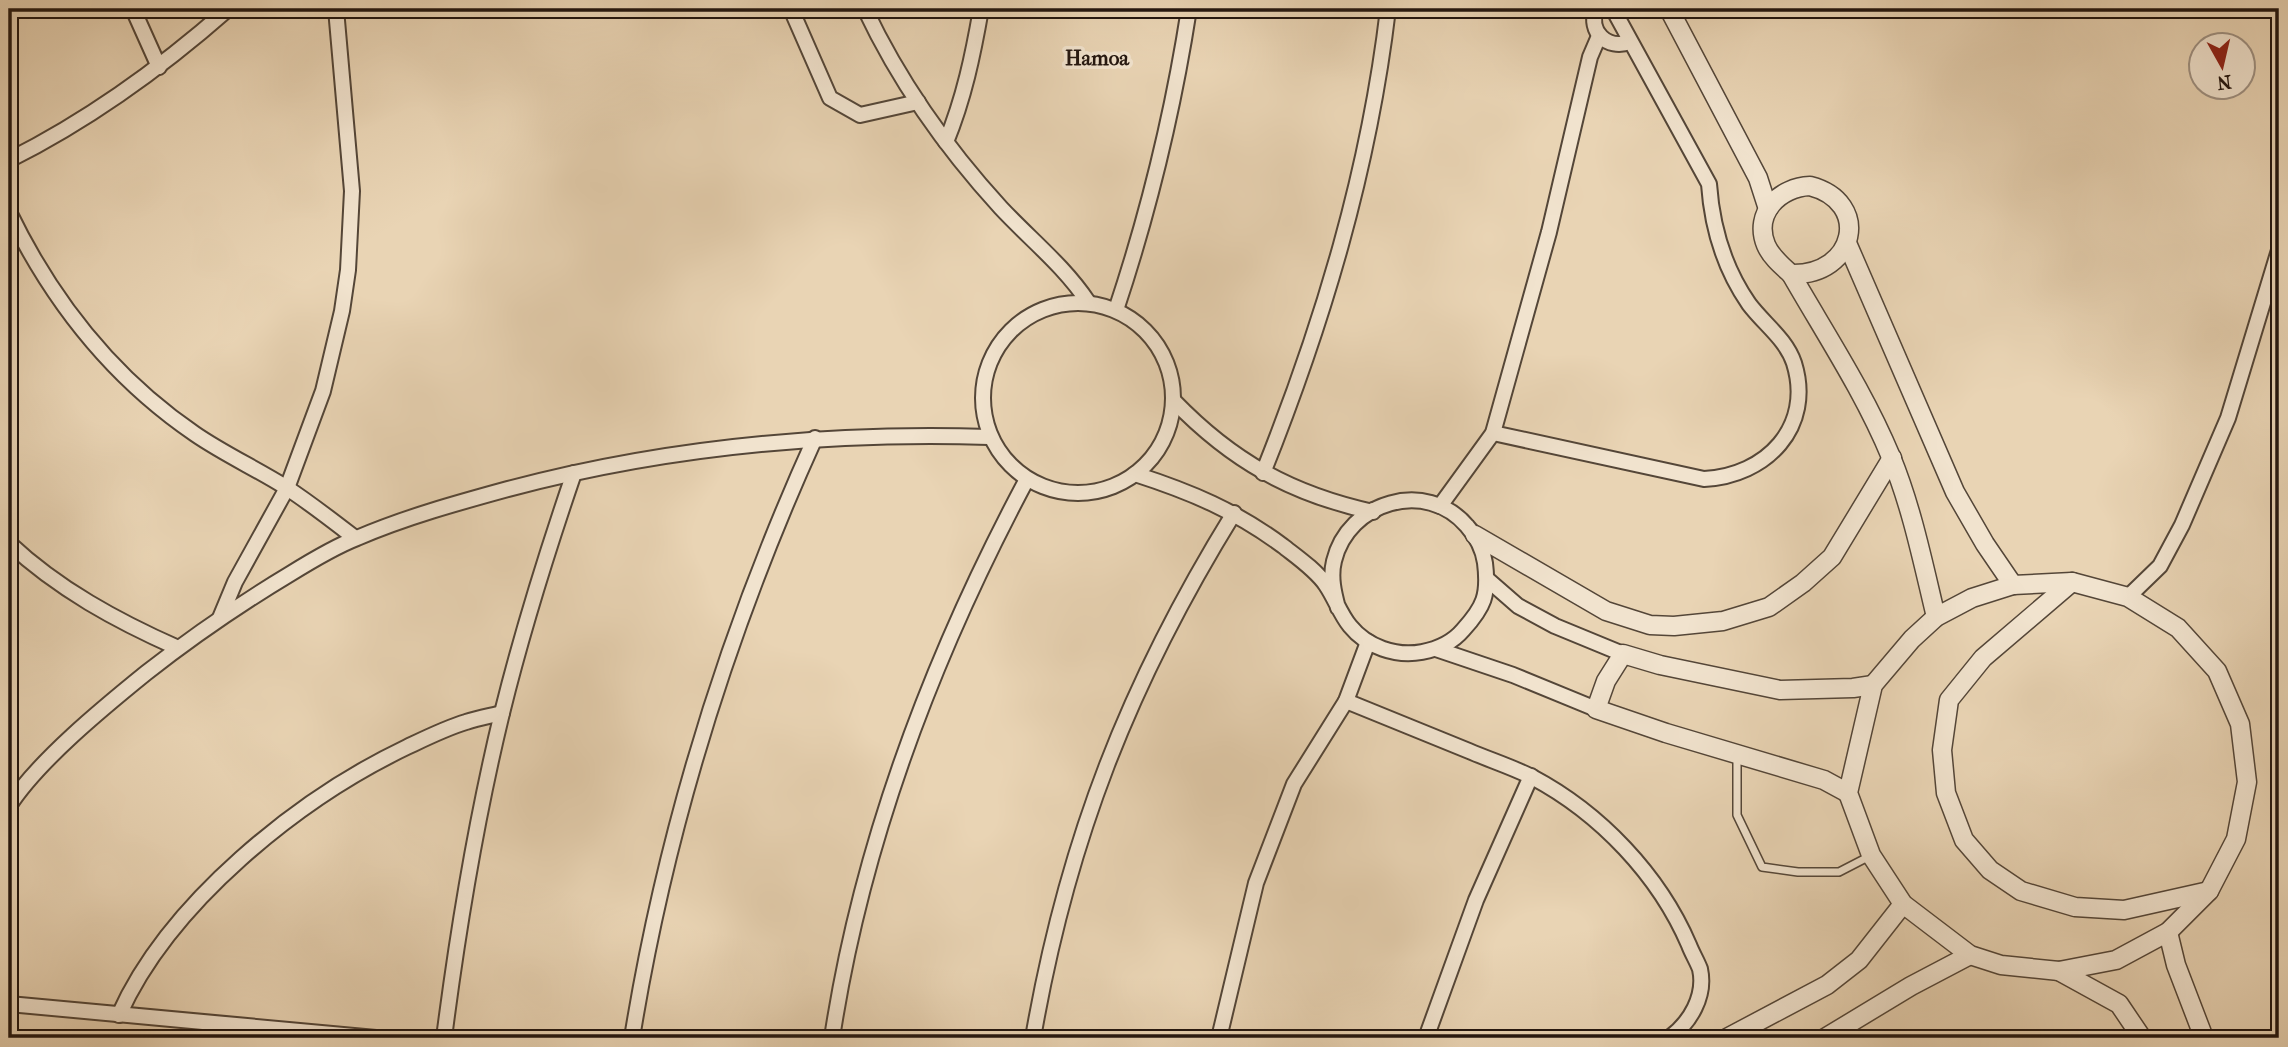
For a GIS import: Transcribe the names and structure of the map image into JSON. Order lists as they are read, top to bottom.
{
  "districts": ["Hamoa"],
  "north": "bottom"
}
